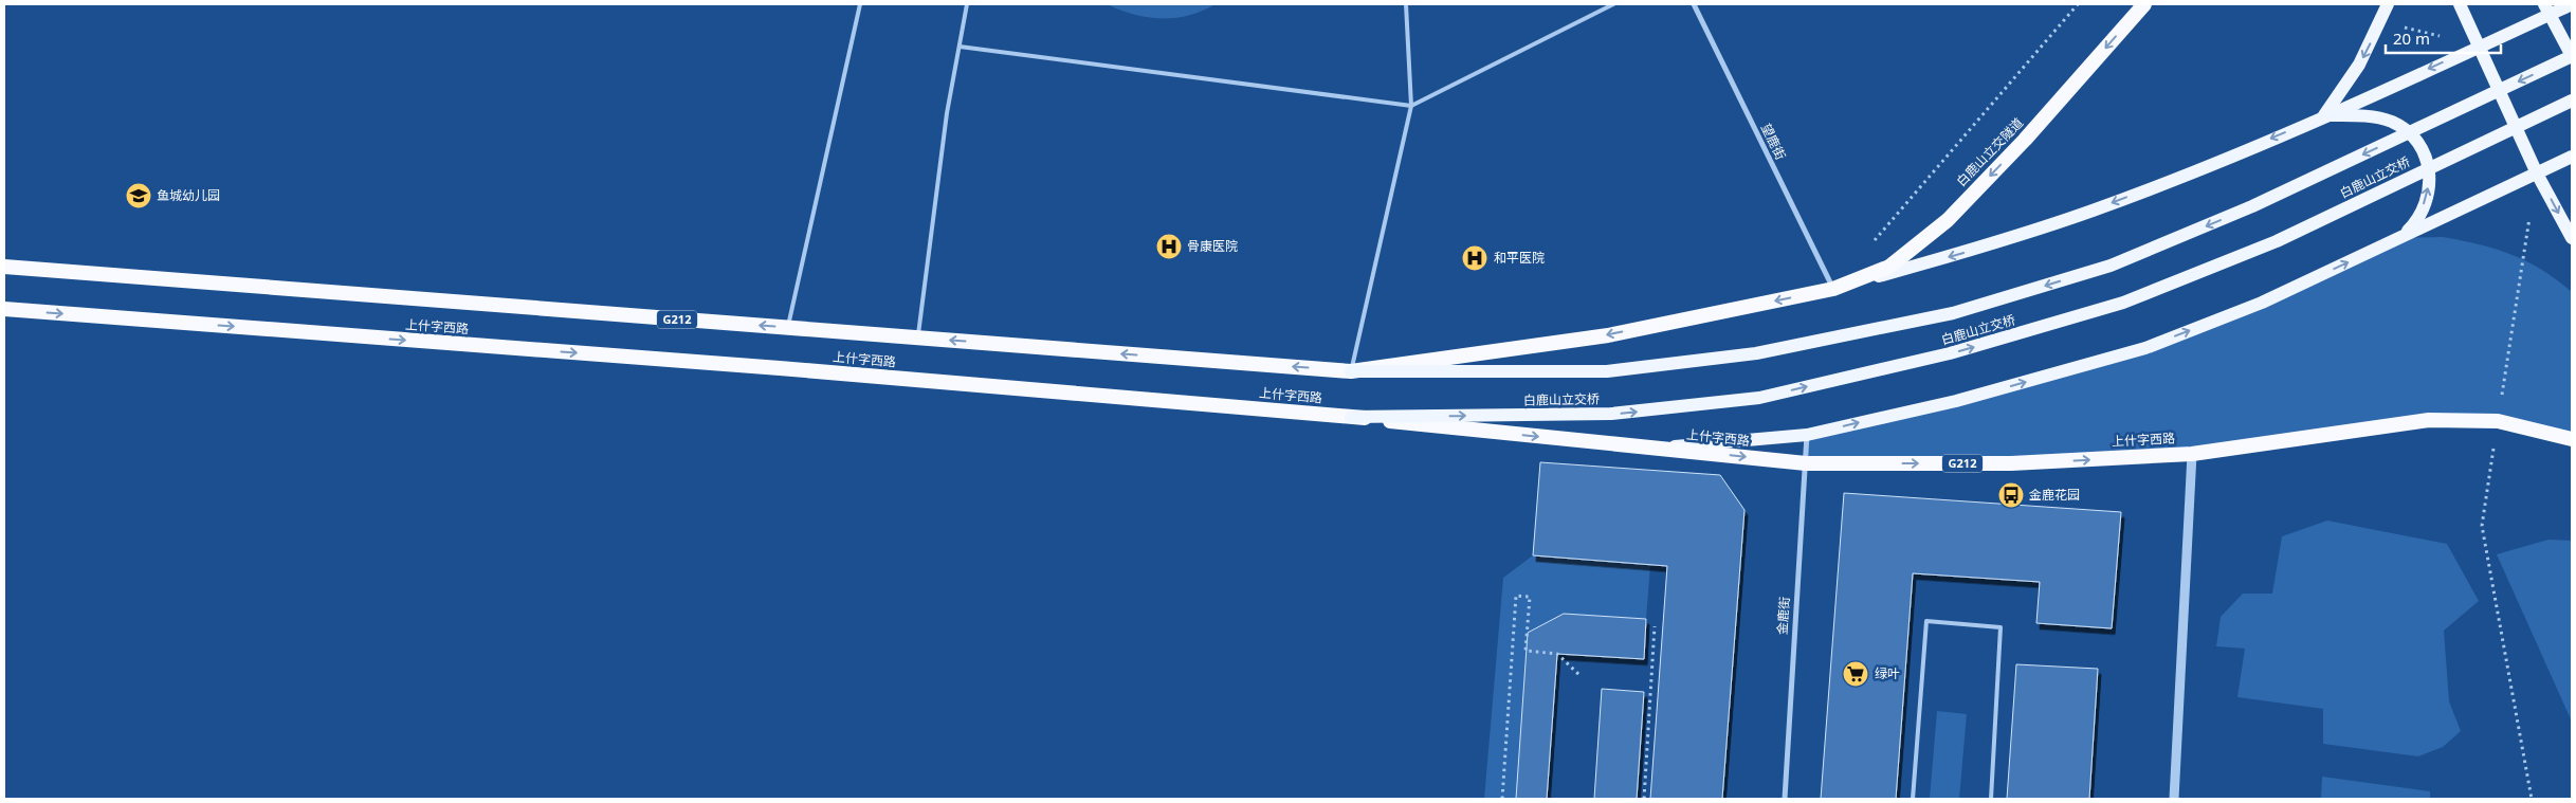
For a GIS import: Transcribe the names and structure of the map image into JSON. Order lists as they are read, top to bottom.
{
  "streets": {
    "highway": ["白鹿山立交隧道", "G212", "上什字西路"],
    "main road": ["白鹿山立交桥"],
    "street": ["望鹿街", "金鹿街"]
  },
  "crossings": [
    ["望鹿街", "白鹿山立交隧道"],
    ["望鹿街", "G212"],
    ["望鹿街", "上什字西路"],
    ["白鹿山立交隧道", "G212"],
    ["白鹿山立交隧道", "上什字西路"],
    ["白鹿山立交桥", "上什字西路"],
    ["G212", "上什字西路"],
    ["上什字西路", "金鹿街"]
  ],
  "one_way": ["白鹿山立交隧道"],
  "places": {
    "school or university": ["鱼城幼儿园"],
    "hospital": ["骨康医院", "和平医院"],
    "bus stop": ["金鹿花园"],
    "supermarket": ["绿叶"]
  },
  "scale_bar": "20 m"
}
